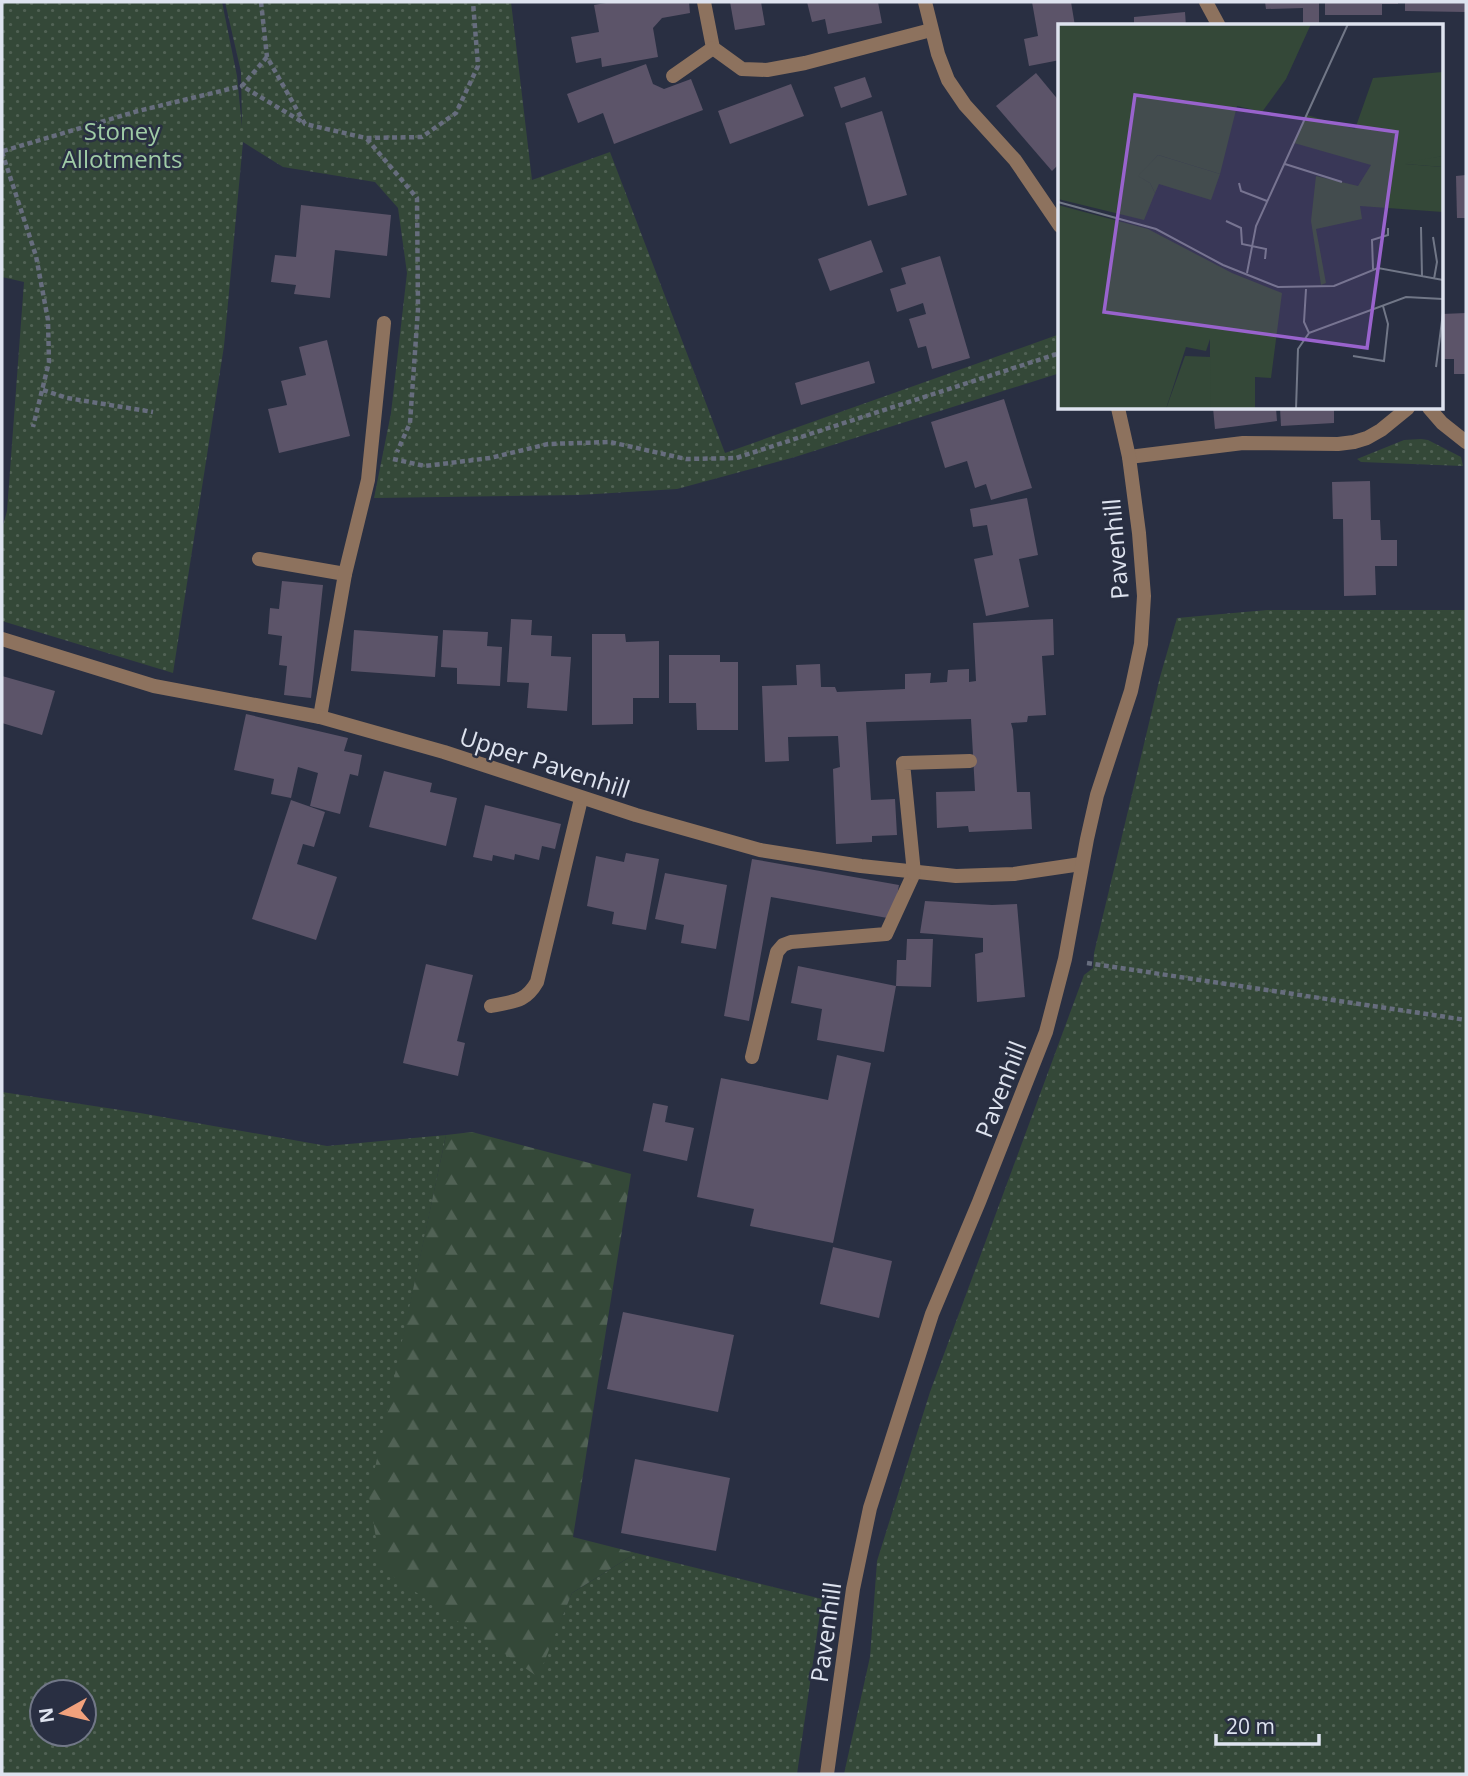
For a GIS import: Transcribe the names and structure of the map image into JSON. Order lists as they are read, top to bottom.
{
  "streets": {
    "street": ["Pavenhill", "Upper Pavenhill"]
  },
  "crossings": [
    ["Pavenhill", "Upper Pavenhill"]
  ],
  "parks": ["Stoney Allotments"],
  "scale_bar": "20 m",
  "north": "left"
}
